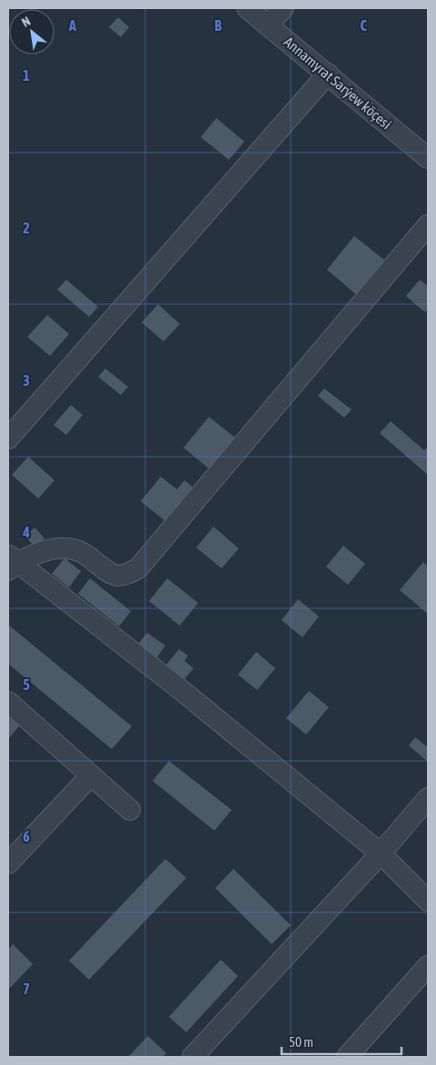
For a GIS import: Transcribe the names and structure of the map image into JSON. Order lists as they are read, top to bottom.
{
  "streets": {
    "street": ["Annamyrat Sarýew köçesi"]
  },
  "scale_bar": "50 m",
  "north": "top left",
  "grid": {
    "columns": ["A", "B", "C"],
    "rows": [
      "1",
      "2",
      "3",
      "4",
      "5",
      "6",
      "7"
    ]
  }
}
